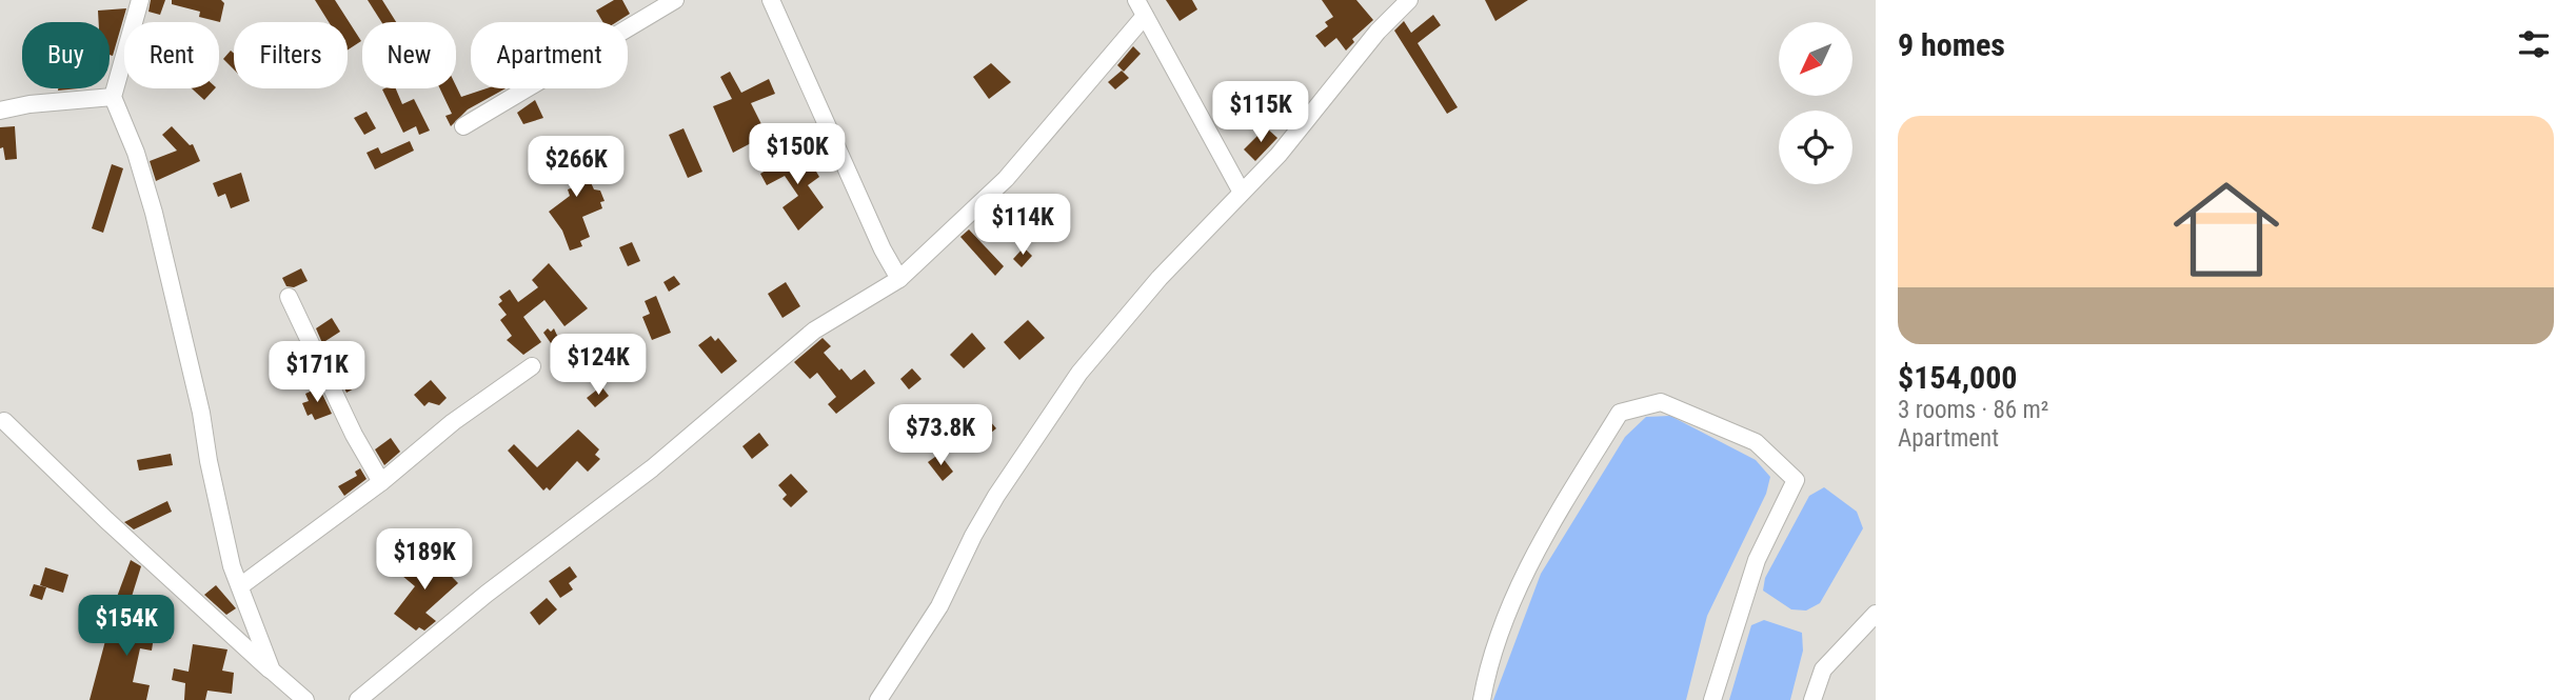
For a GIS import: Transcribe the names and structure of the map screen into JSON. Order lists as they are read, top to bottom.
{
  "north": "bottom left",
  "page": {
    "heading": "9 homes",
    "chip": [
      "Buy",
      "Rent",
      "Filters",
      "New",
      "Apartment"
    ],
    "price": [
      "$115K",
      "$150K",
      "$266K",
      "$114K",
      "$124K",
      "$171K",
      "$73.8K",
      "$189K",
      "$154K"
    ],
    "list": [
      {
        "name": "$154,000",
        "note": "3 rooms · 86 m² · Apartment"
      }
    ]
  }
}
